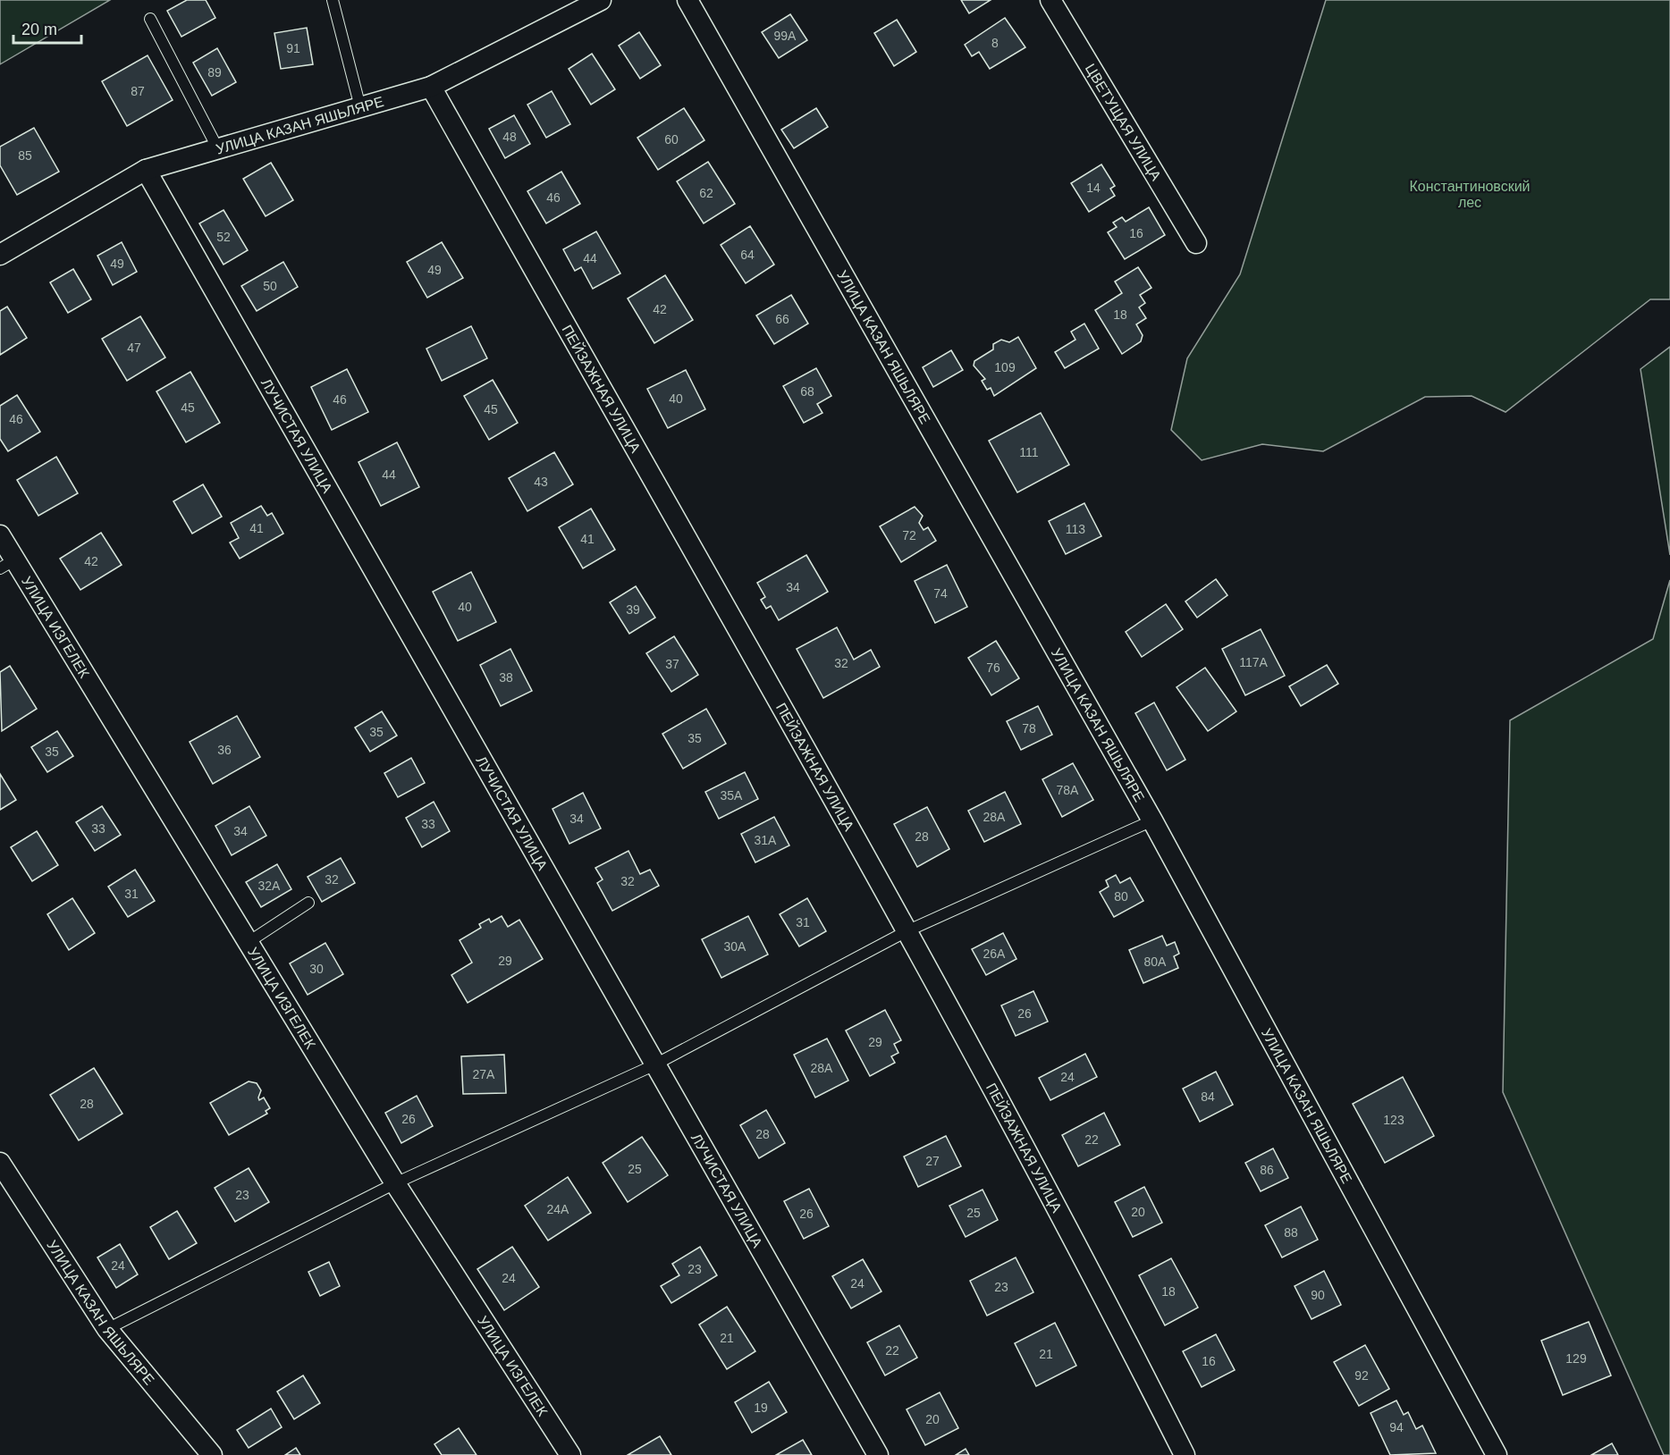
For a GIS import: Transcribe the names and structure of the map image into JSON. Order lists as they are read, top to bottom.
{
  "streets": {
    "street": [
      "ЦВЕТУЩАЯ УЛИЦА",
      "УЛИЦА КАЗАН ЯШЬЛЯРЕ",
      "ПЕЙЗАЖНАЯ УЛИЦА",
      "ЛУЧИСТАЯ УЛИЦА",
      "УЛИЦА ИЗГЕЛЕК"
    ]
  },
  "crossings": [
    ["УЛИЦА КАЗАН ЯШЬЛЯРЕ", "ПЕЙЗАЖНАЯ УЛИЦА"],
    ["УЛИЦА КАЗАН ЯШЬЛЯРЕ", "ЛУЧИСТАЯ УЛИЦА"]
  ],
  "parks": ["Константиновский лес"],
  "house_numbers": [
    "99А",
    "8",
    "91",
    "89",
    "87",
    "48",
    "60",
    "85",
    "14",
    "62",
    "46",
    "16",
    "52",
    "64",
    "44",
    "49",
    "49",
    "50",
    "42",
    "18",
    "66",
    "47",
    "109",
    "68",
    "40",
    "46",
    "45",
    "45",
    "46",
    "111",
    "44",
    "43",
    "41",
    "113",
    "72",
    "41",
    "42",
    "34",
    "74",
    "40",
    "39",
    "117А",
    "32",
    "37",
    "76",
    "38",
    "78",
    "35",
    "35",
    "36",
    "35",
    "78А",
    "35А",
    "28А",
    "34",
    "33",
    "33",
    "34",
    "28",
    "31А",
    "32",
    "32",
    "32А",
    "31",
    "80",
    "31",
    "30А",
    "26А",
    "29",
    "80А",
    "30",
    "26",
    "29",
    "28А",
    "27А",
    "24",
    "84",
    "28",
    "26",
    "123",
    "28",
    "22",
    "27",
    "25",
    "86",
    "23",
    "24А",
    "20",
    "25",
    "26",
    "88",
    "24",
    "23",
    "24",
    "24",
    "23",
    "18",
    "90",
    "21",
    "22",
    "21",
    "129",
    "16",
    "92",
    "19",
    "20",
    "94"
  ],
  "scale_bar": "20 m"
}
